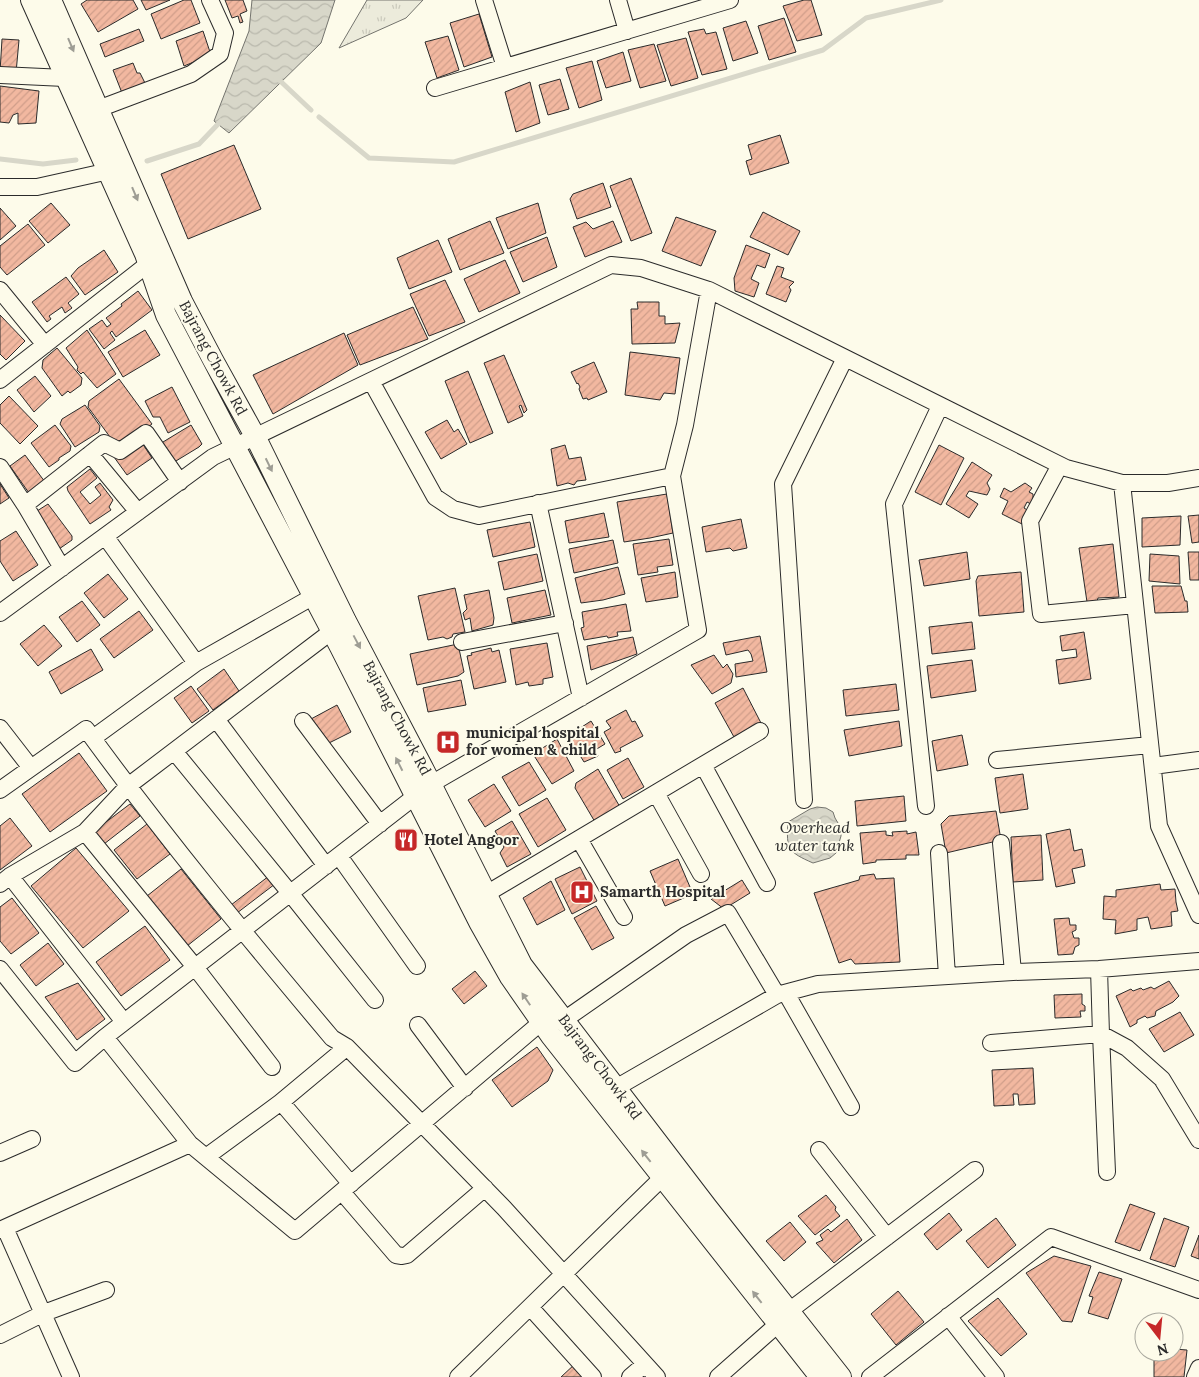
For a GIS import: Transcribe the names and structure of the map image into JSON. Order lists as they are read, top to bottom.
{
  "streets": {
    "street": ["Bajrang Chowk Rd"]
  },
  "water": ["Overhead water tank"],
  "places": {
    "hospital": ["municipal hospital for women & child", "Samarth Hospital"],
    "restaurant": ["Hotel Angoor"]
  },
  "north": "bottom"
}
